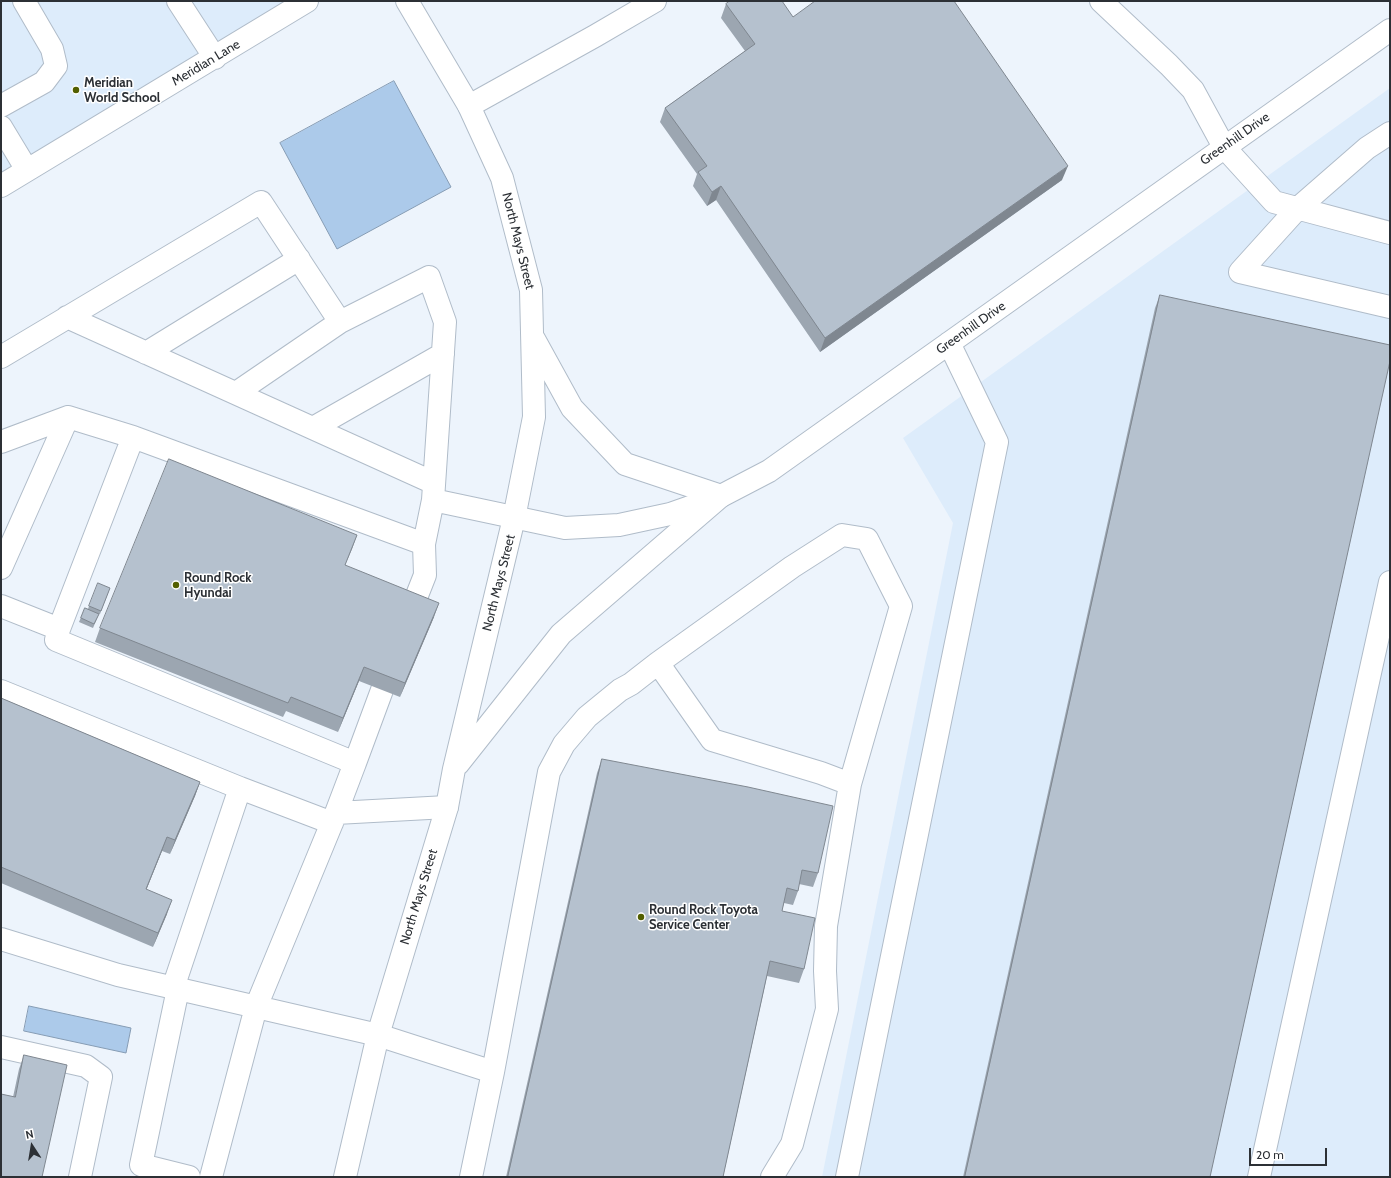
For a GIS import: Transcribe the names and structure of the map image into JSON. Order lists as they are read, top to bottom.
{
  "streets": {
    "main road": ["Meridian Lane", "Greenhill Drive", "North Mays Street"]
  },
  "crossings": [
    ["Greenhill Drive", "North Mays Street"]
  ],
  "places": ["Meridian World School", "Round Rock Hyundai", "Round Rock Toyota Service Center"],
  "scale_bar": "20 m",
  "north": "top"
}
